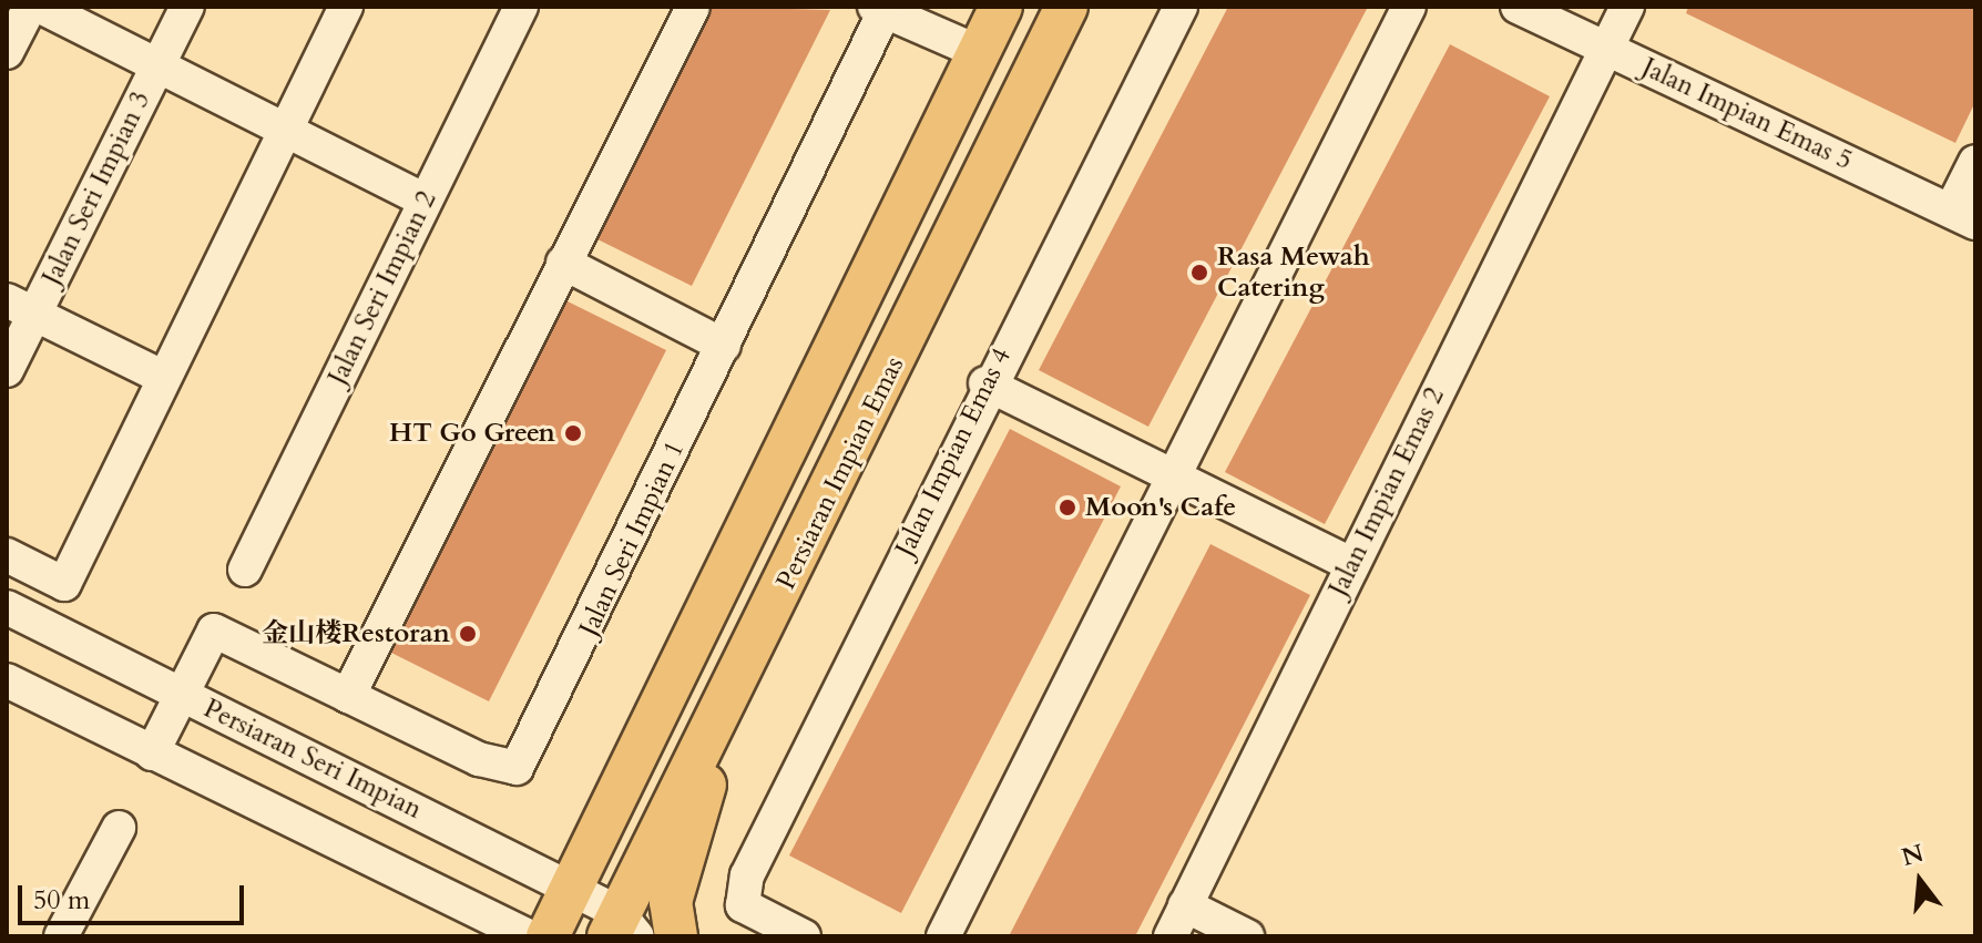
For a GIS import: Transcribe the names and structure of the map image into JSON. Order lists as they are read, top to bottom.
{
  "streets": {
    "main road": ["Persiaran Impian Emas"],
    "street": [
      "Jalan Impian Emas 5",
      "Jalan Seri Impian 3",
      "Jalan Seri Impian 2",
      "Jalan Impian Emas 4",
      "Jalan Impian Emas 2",
      "Jalan Seri Impian 1",
      "Persiaran Seri Impian"
    ]
  },
  "crossings": [
    ["Jalan Impian Emas 5", "Jalan Impian Emas 2"],
    ["Persiaran Impian Emas", "Persiaran Seri Impian"],
    ["Jalan Seri Impian 1", "Persiaran Seri Impian"]
  ],
  "places": [
    "Rasa Mewah Catering",
    "HT Go Green",
    "Moon's Cafe",
    "金山楼Restoran"
  ],
  "scale_bar": "50 m",
  "north": "top"
}
